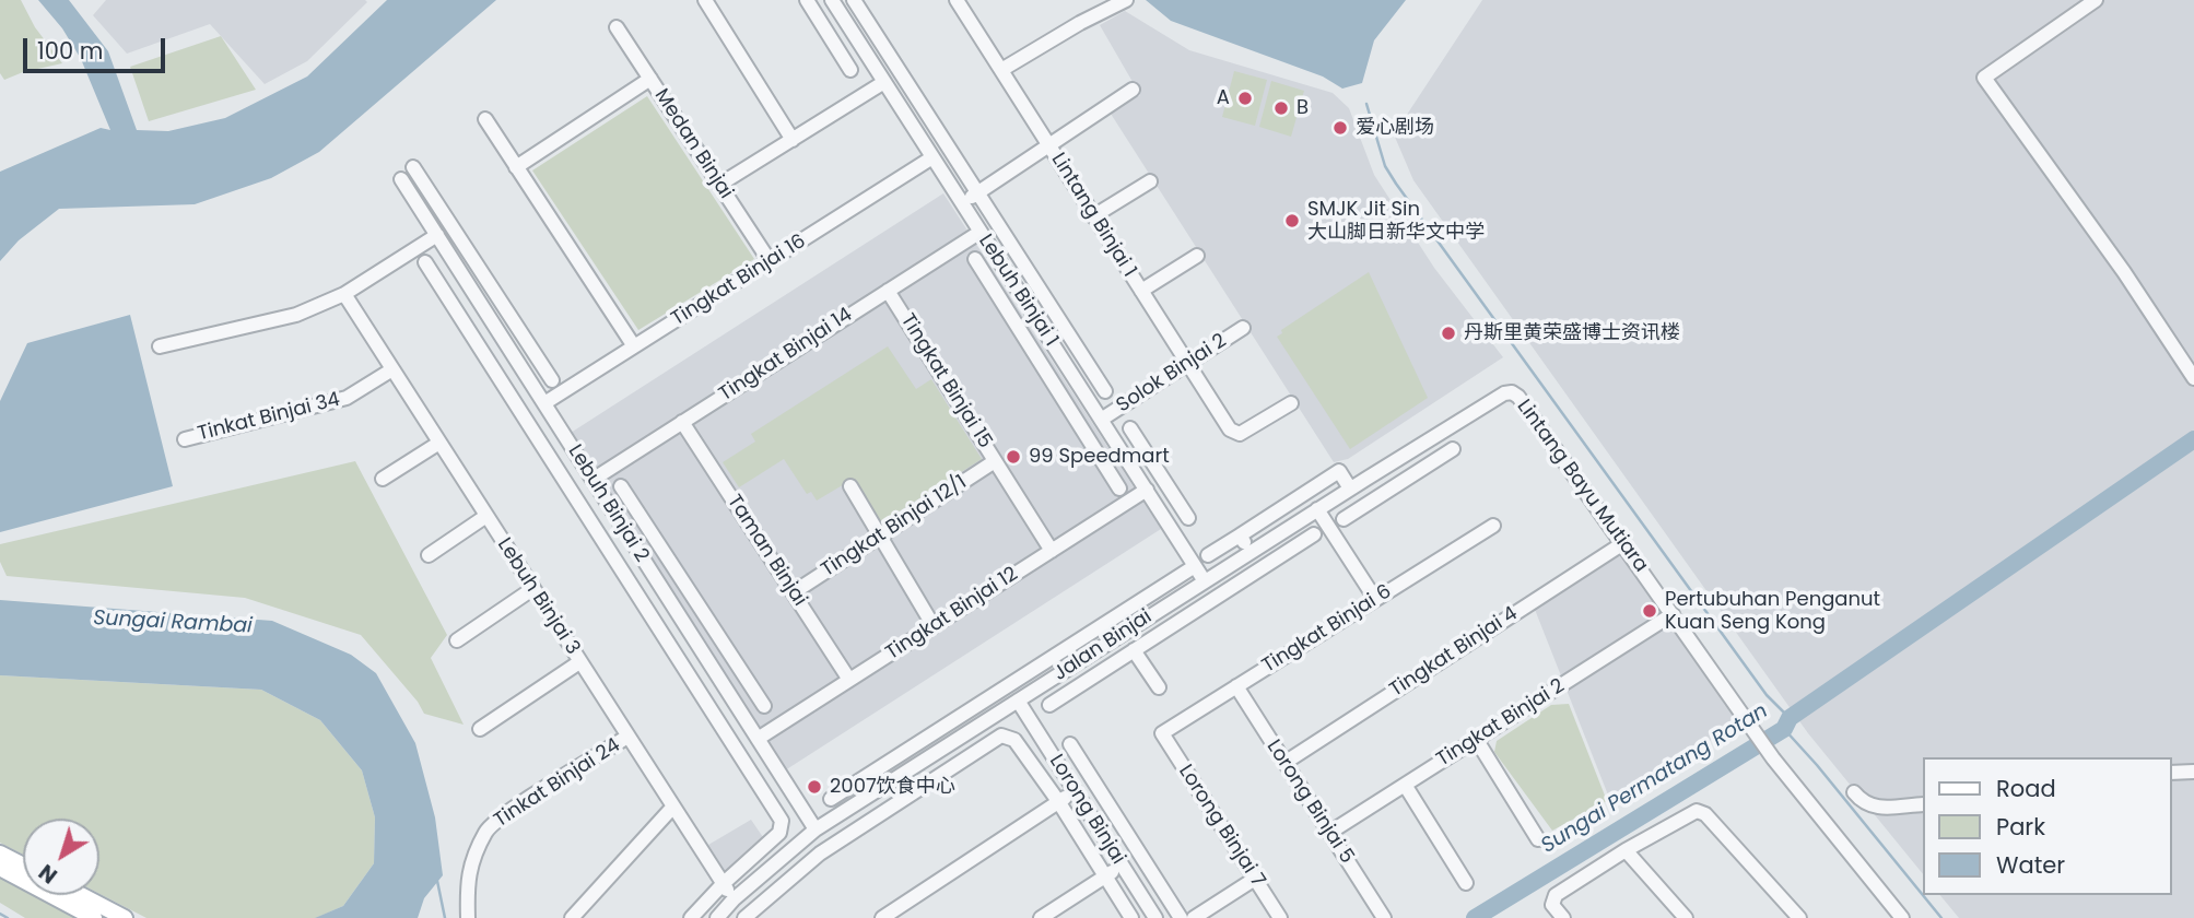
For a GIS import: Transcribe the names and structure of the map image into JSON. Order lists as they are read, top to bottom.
{
  "streets": {
    "street": [
      "Medan Binjai",
      "Lintang Binjai 1",
      "Tingkat Binjai 16",
      "Lebuh Binjai 1",
      "Tingkat Binjai 14",
      "Solok Binjai 2",
      "Tingkat Binjai 15",
      "Tinkat Binjai 34",
      "Lintang Bayu Mutiara",
      "Lebuh Binjai 2",
      "Tingkat Binjai 12/1",
      "Taman Binjai",
      "Lebuh Binjai 3",
      "Tingkat Binjai 12",
      "Tingkat Binjai 6",
      "Jalan Binjai",
      "Tingkat Binjai 4",
      "Tingkat Binjai 2",
      "Tinkat Binjai 24",
      "Lorong Binjai 5",
      "Lorong Binjai",
      "Lorong Binjai 7"
    ]
  },
  "crossings": [
    ["Medan Binjai", "Tingkat Binjai 16"],
    ["Lintang Binjai 1", "Solok Binjai 2"],
    ["Tingkat Binjai 16", "Lebuh Binjai 1"],
    ["Tingkat Binjai 16", "Lebuh Binjai 2"],
    ["Lebuh Binjai 1", "Tingkat Binjai 14"],
    ["Lebuh Binjai 1", "Solok Binjai 2"],
    ["Lebuh Binjai 1", "Tingkat Binjai 12"],
    ["Lebuh Binjai 1", "Jalan Binjai"],
    ["Tingkat Binjai 14", "Tingkat Binjai 15"],
    ["Tingkat Binjai 14", "Lebuh Binjai 2"],
    ["Tingkat Binjai 14", "Taman Binjai"],
    ["Tingkat Binjai 15", "Tingkat Binjai 12/1"],
    ["Tingkat Binjai 15", "Tingkat Binjai 12"],
    ["Tinkat Binjai 34", "Lebuh Binjai 3"],
    ["Lintang Bayu Mutiara", "Jalan Binjai"],
    ["Lintang Bayu Mutiara", "Tingkat Binjai 4"],
    ["Lintang Bayu Mutiara", "Tingkat Binjai 2"],
    ["Lebuh Binjai 2", "Lebuh Binjai 3"],
    ["Lebuh Binjai 2", "Tingkat Binjai 12"],
    ["Lebuh Binjai 2", "Jalan Binjai"],
    ["Tingkat Binjai 12/1", "Taman Binjai"],
    ["Taman Binjai", "Tingkat Binjai 12"],
    ["Lebuh Binjai 3", "Jalan Binjai"],
    ["Lebuh Binjai 3", "Tinkat Binjai 24"],
    ["Tingkat Binjai 6", "Lorong Binjai 5"],
    ["Tingkat Binjai 6", "Lorong Binjai 7"],
    ["Jalan Binjai", "Lorong Binjai"],
    ["Tingkat Binjai 4", "Lorong Binjai 5"],
    ["Tingkat Binjai 2", "Lorong Binjai 5"]
  ],
  "water": ["Sungai Rambai", "Sungai Permatang Rotan"],
  "places": [
    "A",
    "B",
    "爱心剧场",
    "SMJK Jit Sin 大山脚日新华文中学",
    "丹斯里黄荣盛博士资讯楼",
    "99 Speedmart",
    "Pertubuhan Penganut Kuan Seng Kong",
    "2007饮食中心"
  ],
  "legend": ["Road", "Park", "Water"],
  "scale_bar": "100 m",
  "north": "bottom left"
}
